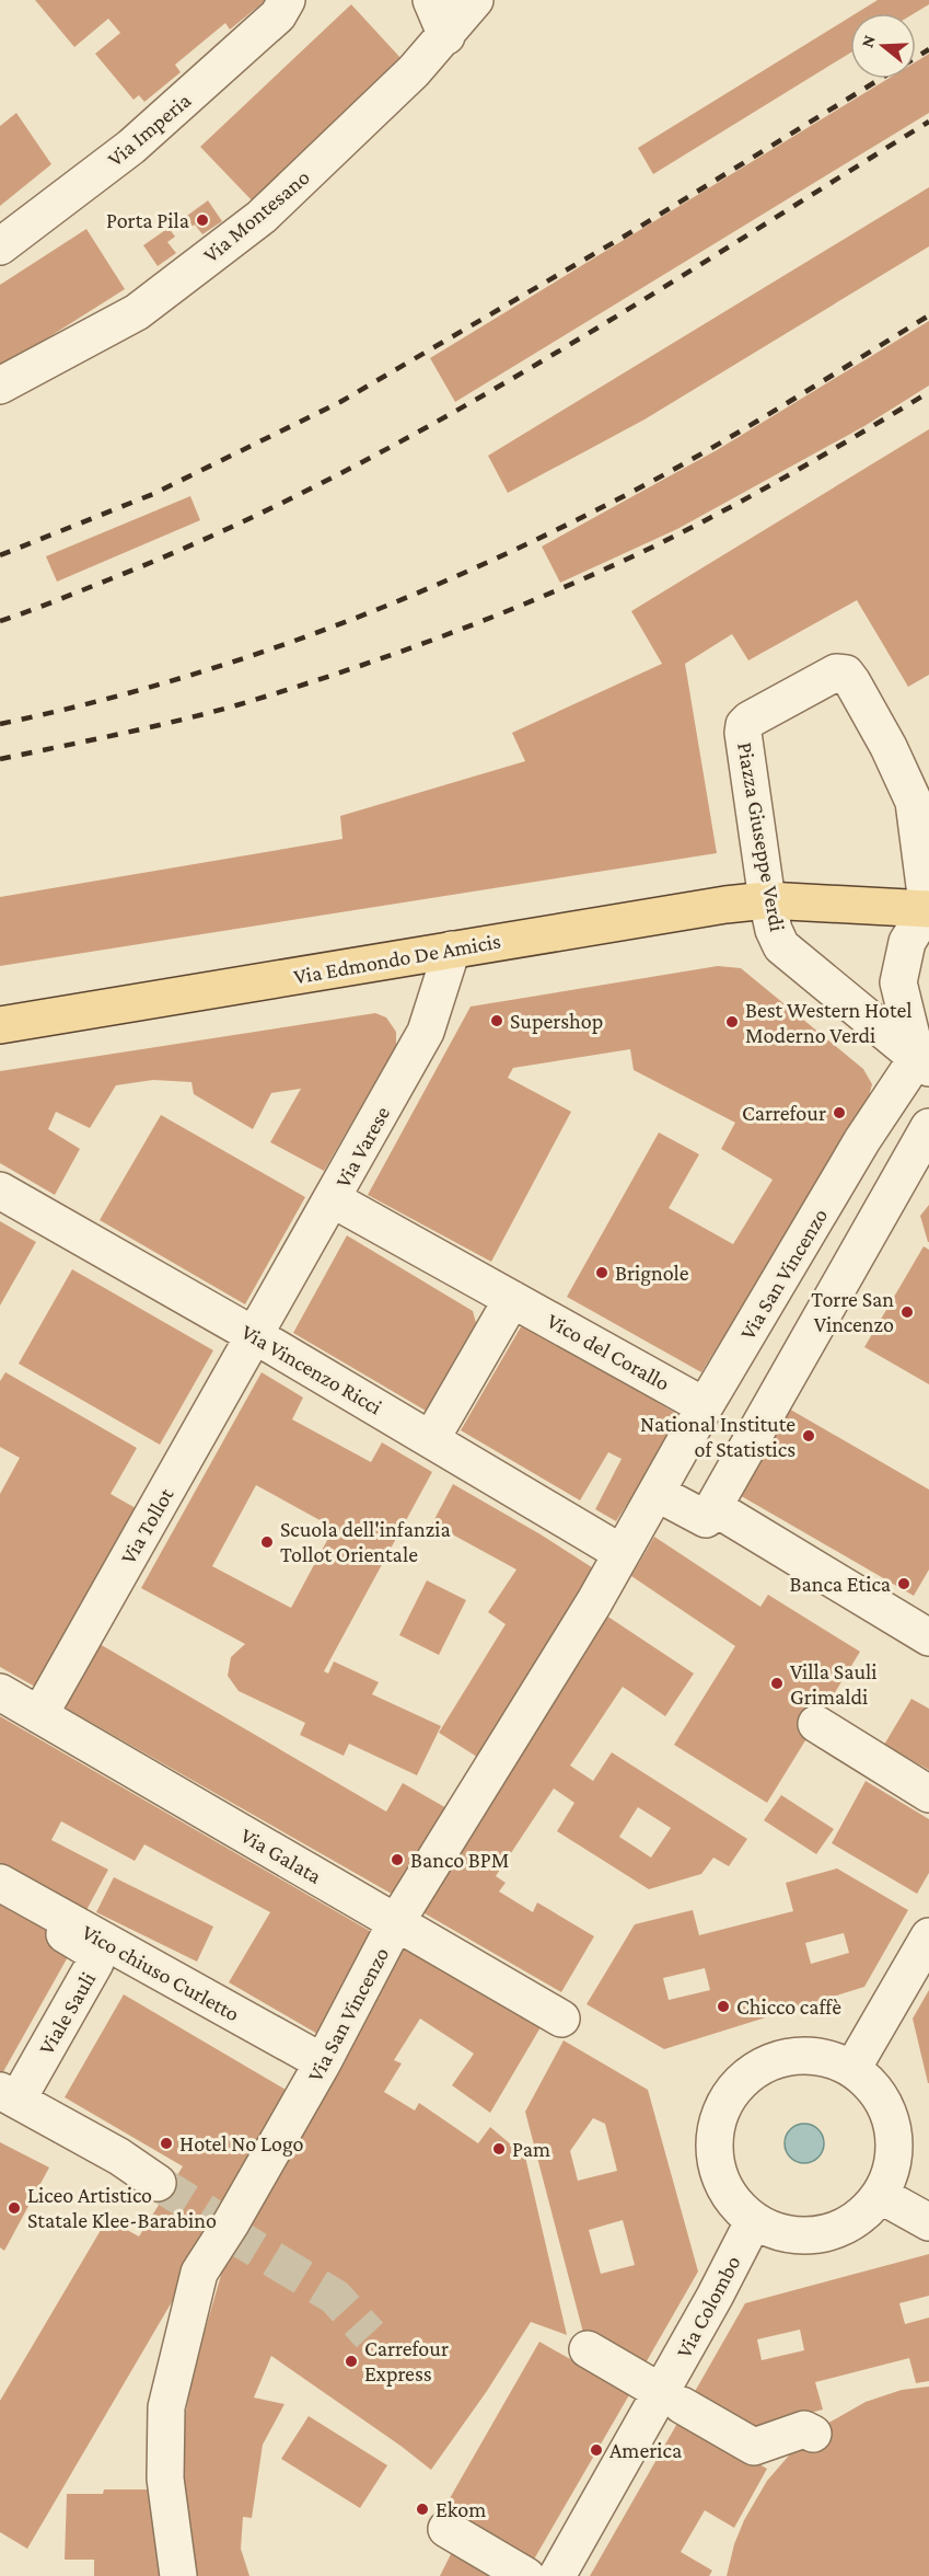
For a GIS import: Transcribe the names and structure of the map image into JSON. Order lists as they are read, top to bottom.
{
  "streets": {
    "main road": ["Piazza Giuseppe Verdi", "Via Edmondo De Amicis"],
    "street": [
      "Via Imperia",
      "Via Montesano",
      "Via Varese",
      "Via San Vincenzo",
      "Vico del Corallo",
      "Via Vincenzo Ricci",
      "Via Tollot",
      "Via Galata",
      "Vico chiuso Curletto",
      "Viale Sauli",
      "Via Colombo"
    ]
  },
  "crossings": [
    ["Piazza Giuseppe Verdi", "Via Edmondo De Amicis"],
    ["Piazza Giuseppe Verdi", "Via San Vincenzo"],
    ["Via Edmondo De Amicis", "Via Varese"],
    ["Via Varese", "Vico del Corallo"],
    ["Via Varese", "Via Vincenzo Ricci"],
    ["Via Varese", "Via Tollot"],
    ["Via San Vincenzo", "Vico del Corallo"],
    ["Via San Vincenzo", "Via Vincenzo Ricci"],
    ["Via San Vincenzo", "Via Galata"],
    ["Via San Vincenzo", "Vico chiuso Curletto"],
    ["Via Vincenzo Ricci", "Via Tollot"],
    ["Via Tollot", "Via Galata"]
  ],
  "places": [
    "Porta Pila",
    "Supershop",
    "Best Western Hotel Moderno Verdi",
    "Carrefour",
    "Brignole",
    "Torre San Vincenzo",
    "National Institute of Statistics",
    "Scuola dell'infanzia Tollot Orientale",
    "Banca Etica",
    "Villa Sauli Grimaldi",
    "Banco BPM",
    "Chicco caffè",
    "Hotel No Logo",
    "Pam",
    "Liceo Artistico Statale Klee-Barabino",
    "Carrefour Express",
    "America",
    "Ekom"
  ],
  "north": "left"
}
